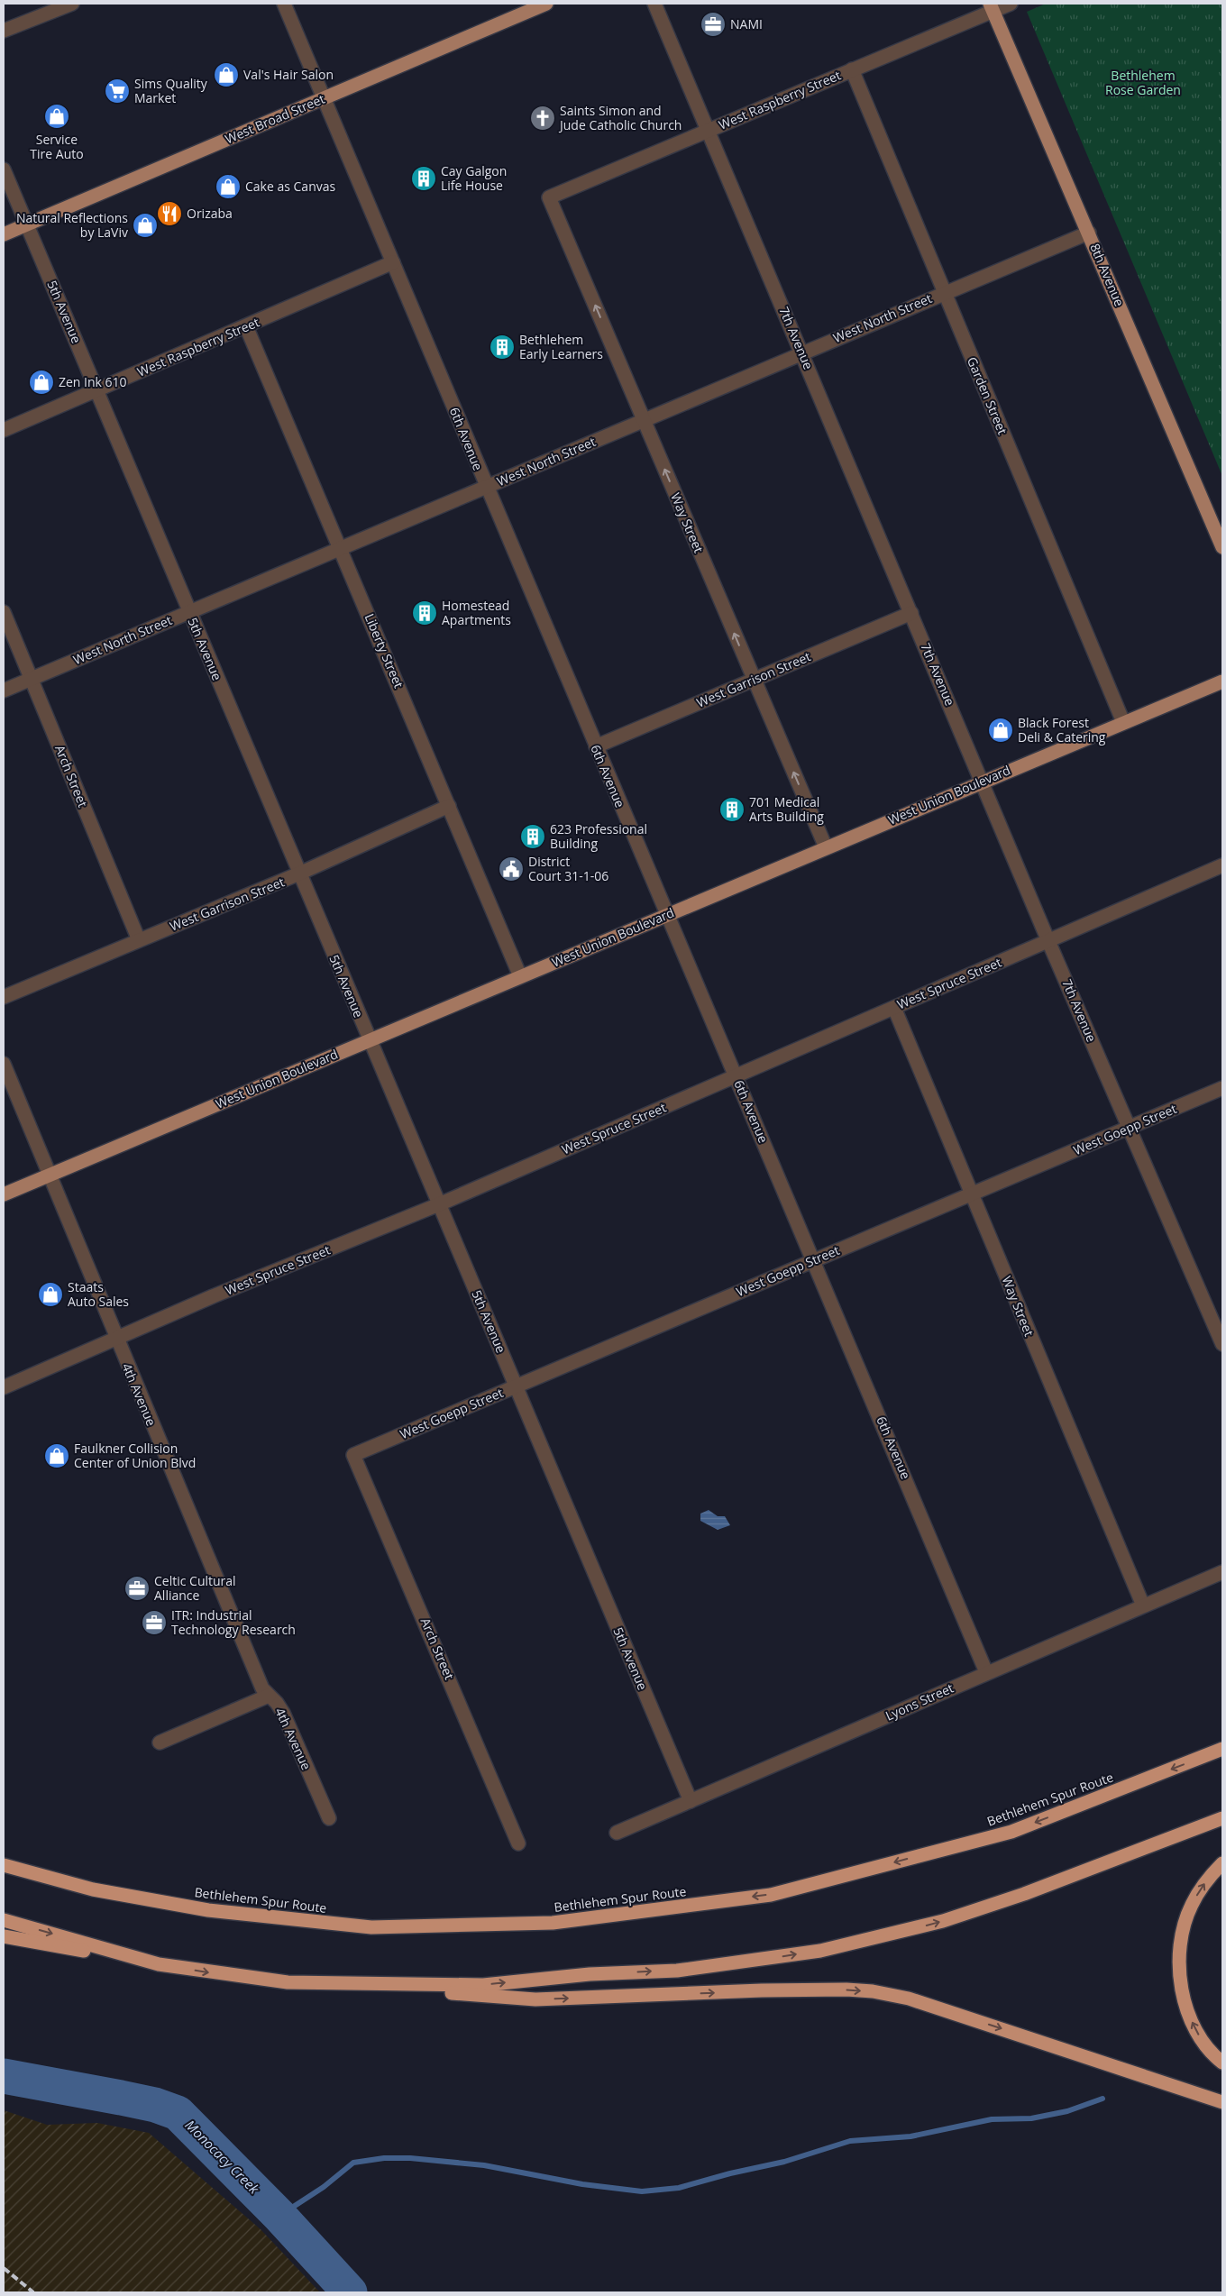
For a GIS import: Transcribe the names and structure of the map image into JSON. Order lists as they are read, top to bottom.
{
  "streets": {
    "highway": ["Bethlehem Spur Route"],
    "main road": ["West Broad Street", "8th Avenue", "West Union Boulevard"],
    "street": [
      "West Raspberry Street",
      "5th Avenue",
      "West North Street",
      "7th Avenue",
      "Garden Street",
      "6th Avenue",
      "Way Street",
      "Liberty Street",
      "West Garrison Street",
      "Arch Street",
      "West Spruce Street",
      "West Goepp Street",
      "4th Avenue",
      "Lyons Street"
    ]
  },
  "crossings": [
    ["West Raspberry Street", "8th Avenue"],
    ["West Raspberry Street", "5th Avenue"],
    ["West Raspberry Street", "7th Avenue"],
    ["West Raspberry Street", "Garden Street"],
    ["West Raspberry Street", "6th Avenue"],
    ["West Raspberry Street", "Way Street"],
    ["West Raspberry Street", "Liberty Street"],
    ["West Broad Street", "5th Avenue"],
    ["West Broad Street", "6th Avenue"],
    ["8th Avenue", "West North Street"],
    ["5th Avenue", "West North Street"],
    ["5th Avenue", "West Garrison Street"],
    ["5th Avenue", "West Union Boulevard"],
    ["5th Avenue", "West Spruce Street"],
    ["5th Avenue", "West Goepp Street"],
    ["5th Avenue", "Lyons Street"],
    ["West North Street", "7th Avenue"],
    ["West North Street", "Garden Street"],
    ["West North Street", "6th Avenue"],
    ["West North Street", "Way Street"],
    ["West North Street", "Liberty Street"],
    ["West North Street", "Arch Street"],
    ["7th Avenue", "West Garrison Street"],
    ["7th Avenue", "West Union Boulevard"],
    ["7th Avenue", "West Spruce Street"],
    ["7th Avenue", "West Goepp Street"],
    ["Garden Street", "West Union Boulevard"],
    ["6th Avenue", "West Garrison Street"],
    ["6th Avenue", "West Union Boulevard"],
    ["6th Avenue", "West Spruce Street"],
    ["6th Avenue", "West Goepp Street"],
    ["6th Avenue", "Lyons Street"],
    ["Way Street", "West Garrison Street"],
    ["Way Street", "West Union Boulevard"],
    ["Way Street", "West Spruce Street"],
    ["Way Street", "West Goepp Street"],
    ["Way Street", "Lyons Street"],
    ["Liberty Street", "West Garrison Street"],
    ["Liberty Street", "West Union Boulevard"],
    ["West Garrison Street", "Arch Street"],
    ["Arch Street", "West Goepp Street"],
    ["West Union Boulevard", "4th Avenue"],
    ["West Spruce Street", "4th Avenue"]
  ],
  "one_way": ["Way Street"],
  "water": ["Monocacy Creek"],
  "parks": ["Bethlehem Rose Garden"],
  "places": {
    "office": ["NAMI", "Celtic Cultural Alliance", "ITR: Industrial Technology Research"],
    "shop": [
      "Val's Hair Salon",
      "Service Tire Auto",
      "Cake as Canvas",
      "Natural Reflections by LaViv",
      "Zen Ink 610",
      "Black Forest Deli & Catering",
      "Staats Auto Sales",
      "Faulkner Collision Center of Union Blvd"
    ],
    "supermarket": ["Sims Quality Market"],
    "church": ["Saints Simon and Jude Catholic Church"],
    "building": [
      "Cay Galgon Life House",
      "Bethlehem Early Learners",
      "Homestead Apartments",
      "701 Medical Arts Building",
      "623 Professional Building"
    ],
    "restaurant": ["Orizaba"],
    "public building": ["District Court 31-1-06"]
  }
}
